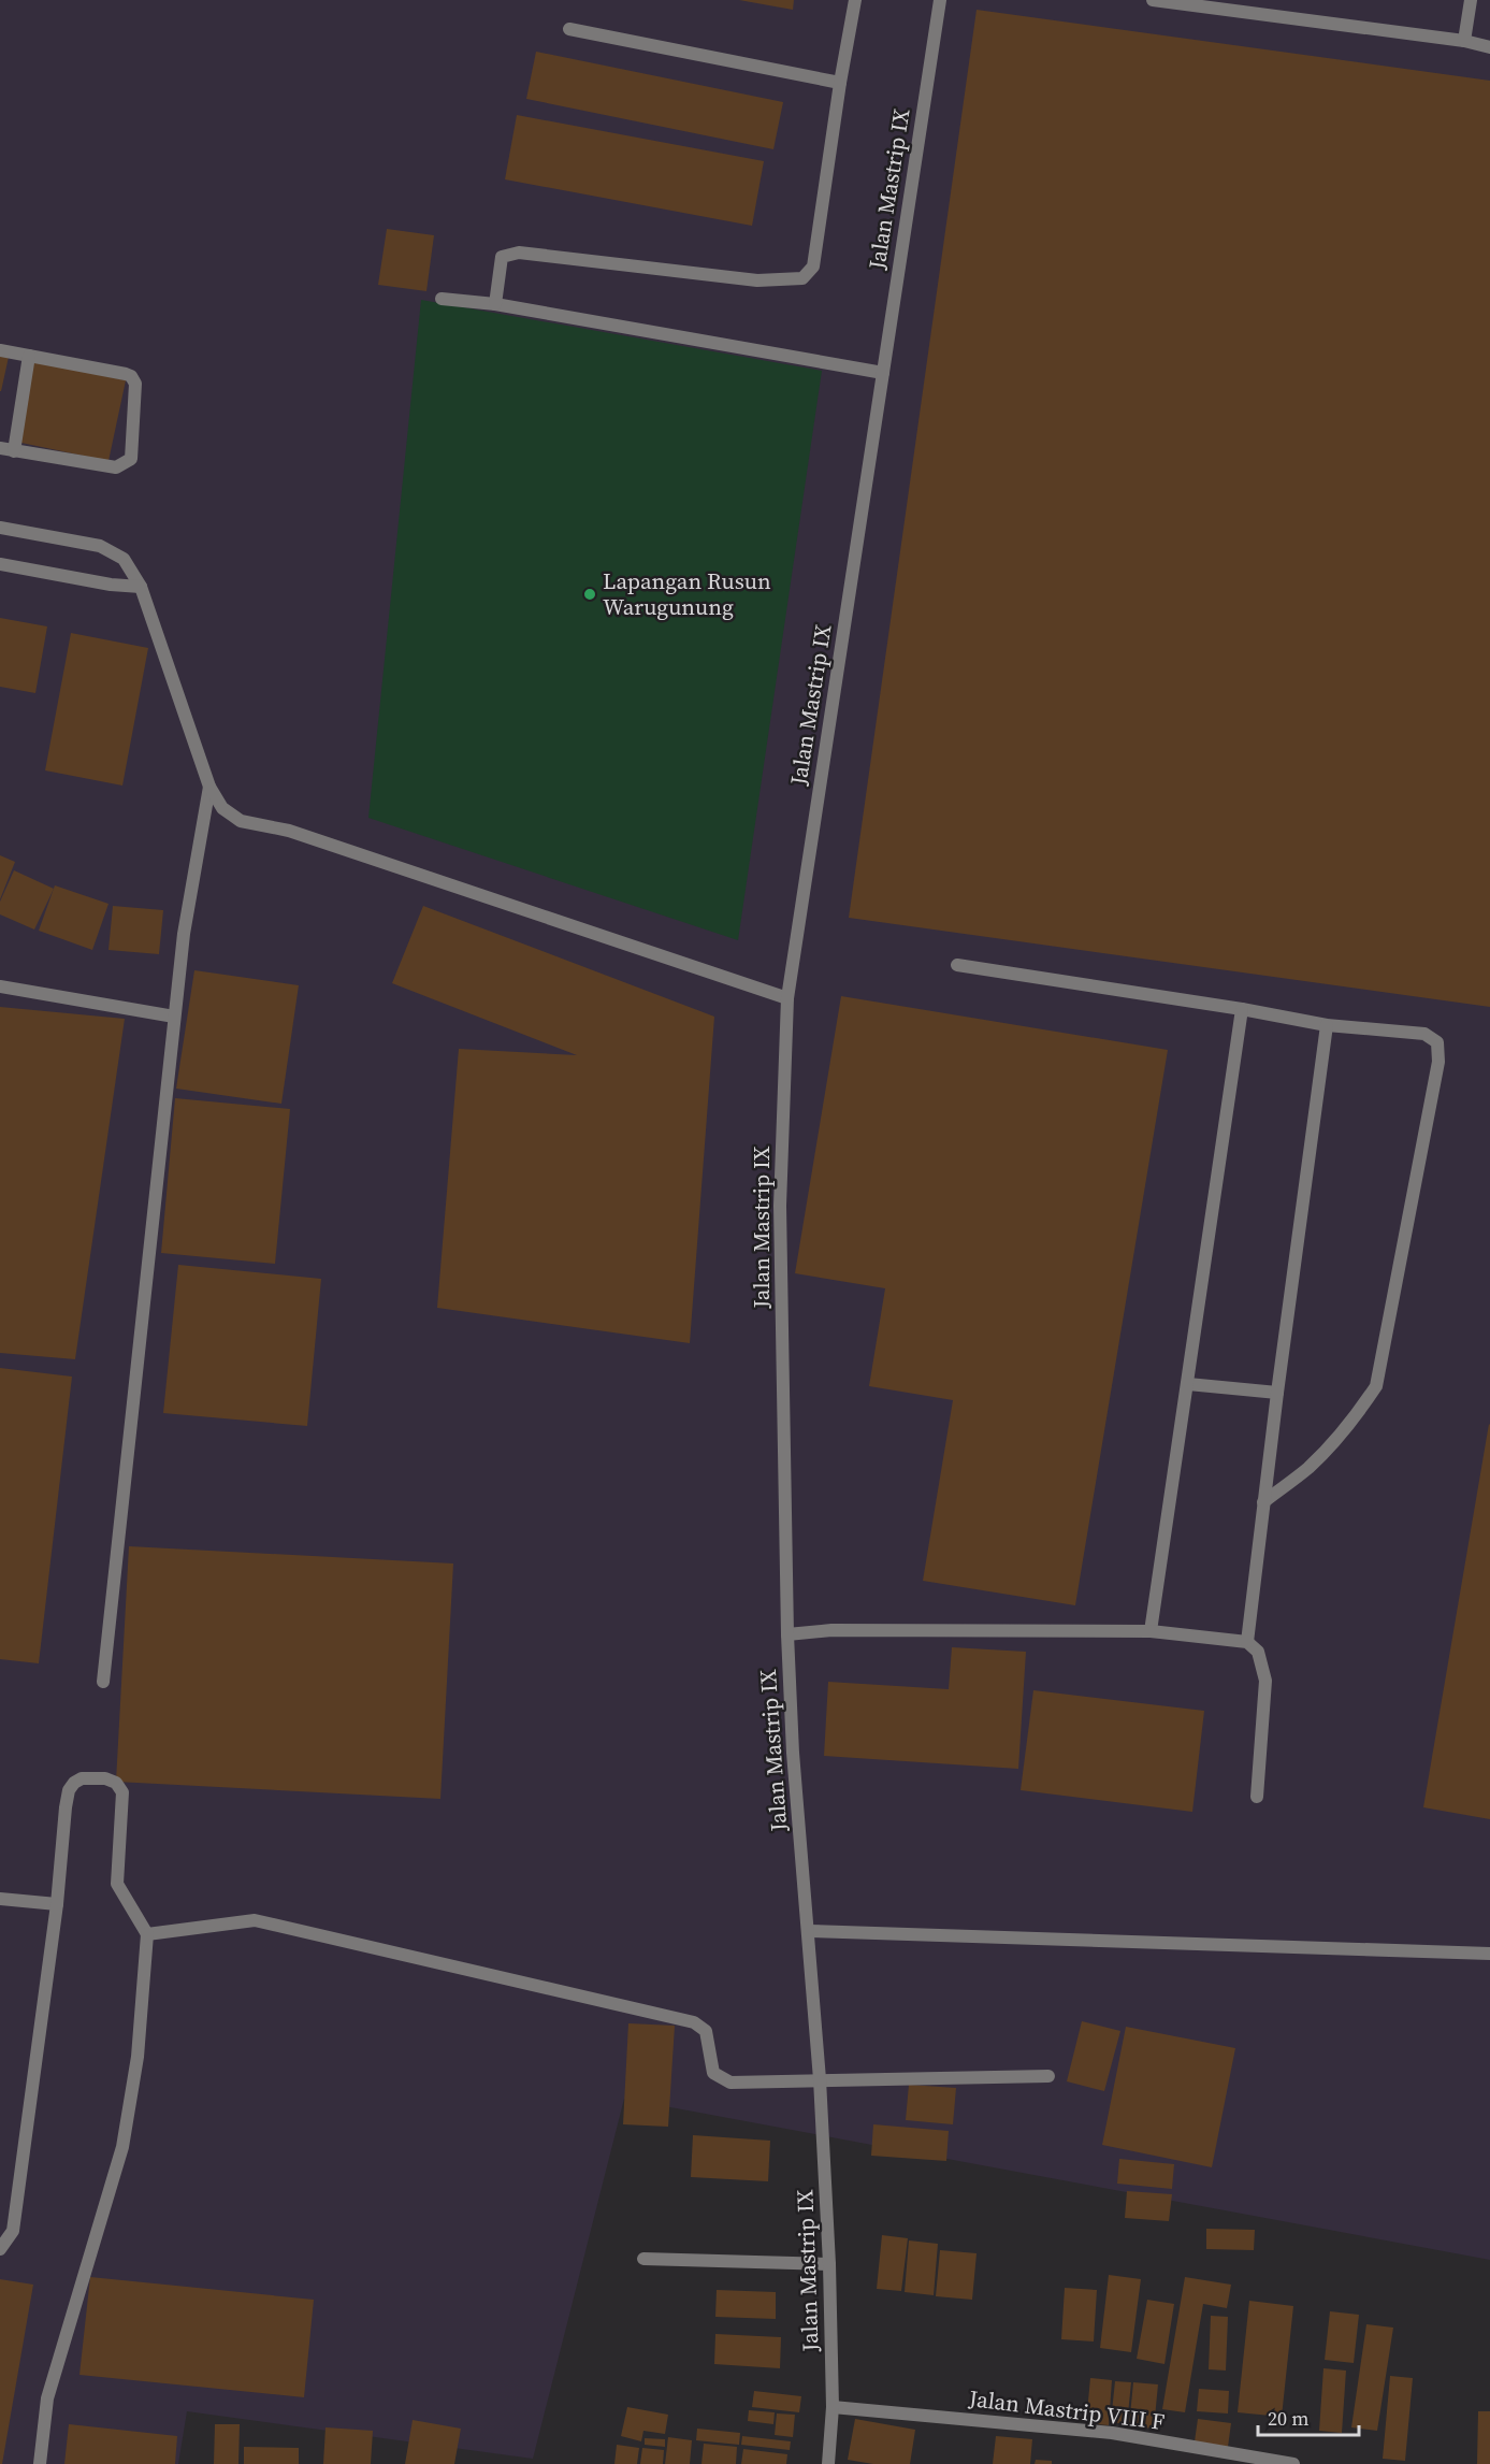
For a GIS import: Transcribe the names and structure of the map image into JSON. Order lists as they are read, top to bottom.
{
  "streets": {
    "street": ["Jalan Mastrip IX", "Jalan Mastrip VIII F"]
  },
  "crossings": [
    ["Jalan Mastrip IX", "Jalan Mastrip VIII F"]
  ],
  "places": ["Lapangan Rusun Warugunung"],
  "scale_bar": "20 m"
}
